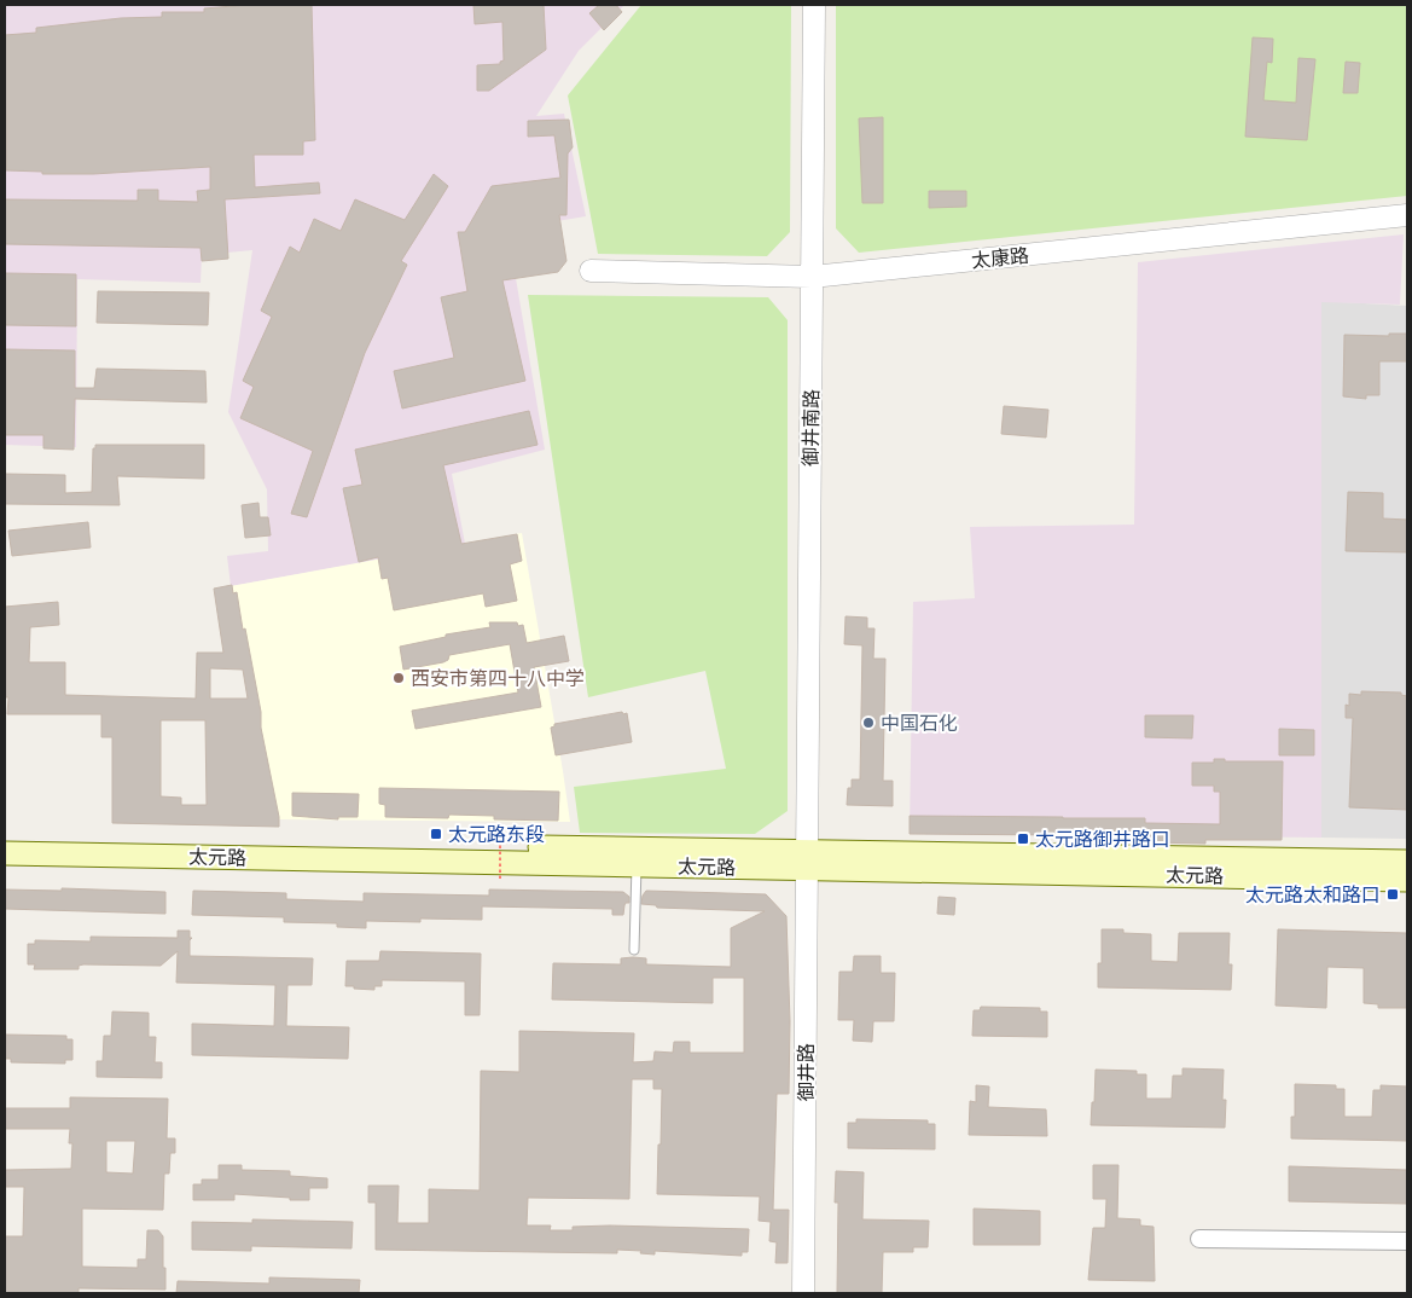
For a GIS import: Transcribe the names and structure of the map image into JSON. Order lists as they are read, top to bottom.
{
  "streets": {
    "main road": ["太元路"],
    "street": ["太康路", "御井南路", "御井路"]
  },
  "crossings": [
    ["太康路", "御井南路"],
    ["御井南路", "太元路"],
    ["御井南路", "御井路"],
    ["太元路", "御井路"]
  ],
  "places": {
    "other": ["西安市第四十八中学", "中国石化"],
    "transit": ["太元路东段", "太元路御井路口", "太元路太和路口"]
  }
}
